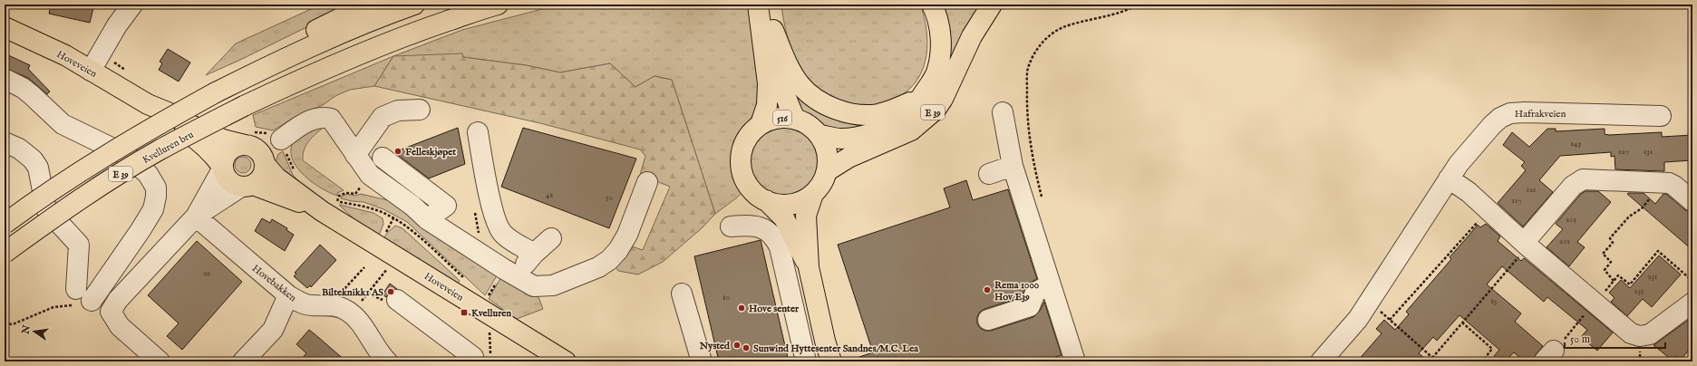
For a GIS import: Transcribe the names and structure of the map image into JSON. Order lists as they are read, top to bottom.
{
  "streets": {
    "main road": [
      "Hoveveien",
      "E 39",
      "516",
      "Kvelluren bru"
    ],
    "street": ["Hafrakveien", "Hovebakken"]
  },
  "crossings": [
    ["E 39", "516"]
  ],
  "places": {
    "other": [
      "Felleskjøpet",
      "Rema 1000 Hov E39",
      "Bilteknikk1 AS",
      "Hove senter",
      "Nysted",
      "Sunwind Hyttesenter Sandnes/M.C. Lea"
    ],
    "transit": ["Kvelluren"]
  },
  "house_numbers": [
    "243",
    "127",
    "131",
    "121",
    "48",
    "50",
    "117",
    "205",
    "201",
    "29",
    "231",
    "235",
    "80",
    "83"
  ],
  "scale_bar": "50 m",
  "north": "left"
}
